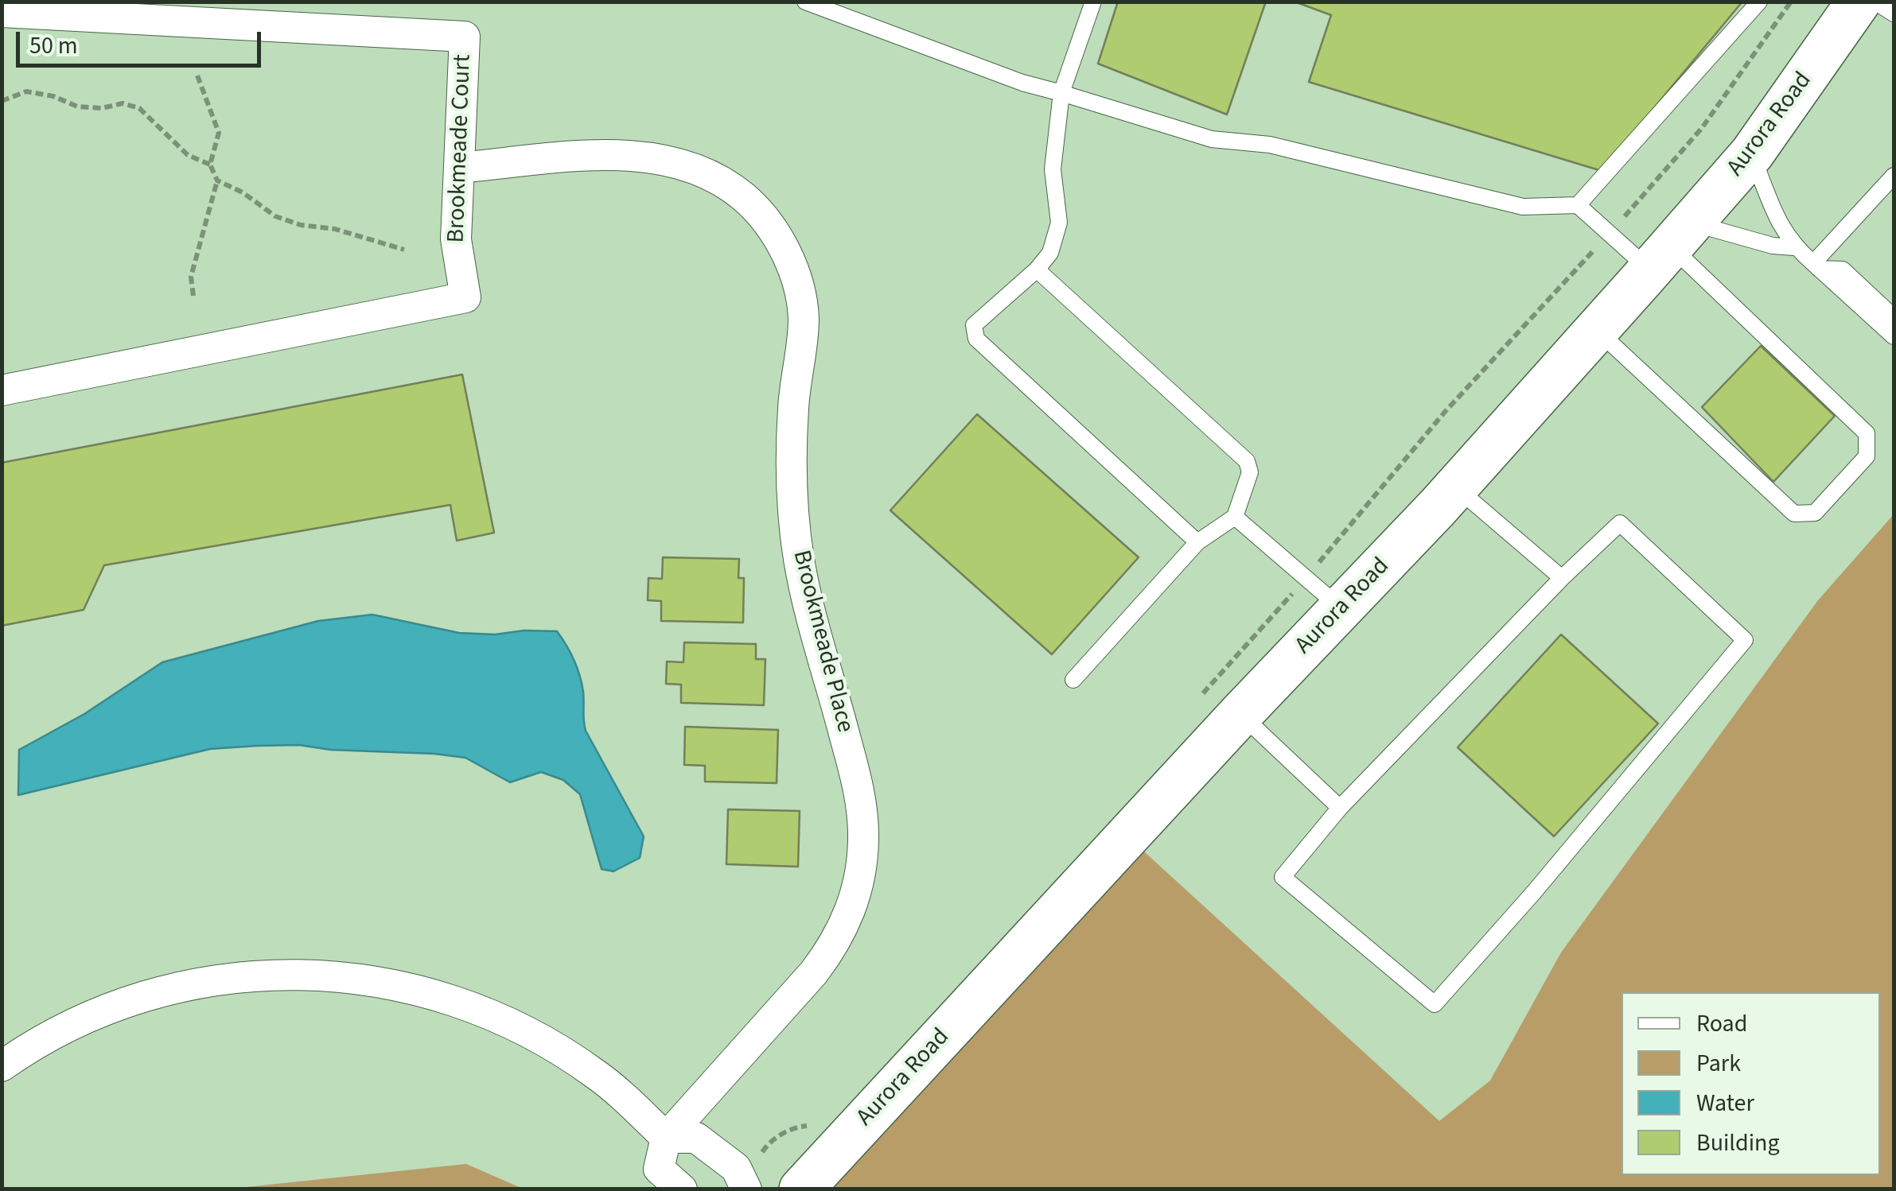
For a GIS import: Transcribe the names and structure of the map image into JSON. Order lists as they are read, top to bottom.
{
  "streets": {
    "main road": ["Aurora Road"],
    "street": ["Brookmeade Court", "Brookmeade Place"]
  },
  "crossings": [
    ["Brookmeade Court", "Brookmeade Place"]
  ],
  "legend": [
    "Road",
    "Park",
    "Water",
    "Building"
  ],
  "scale_bar": "50 m"
}
